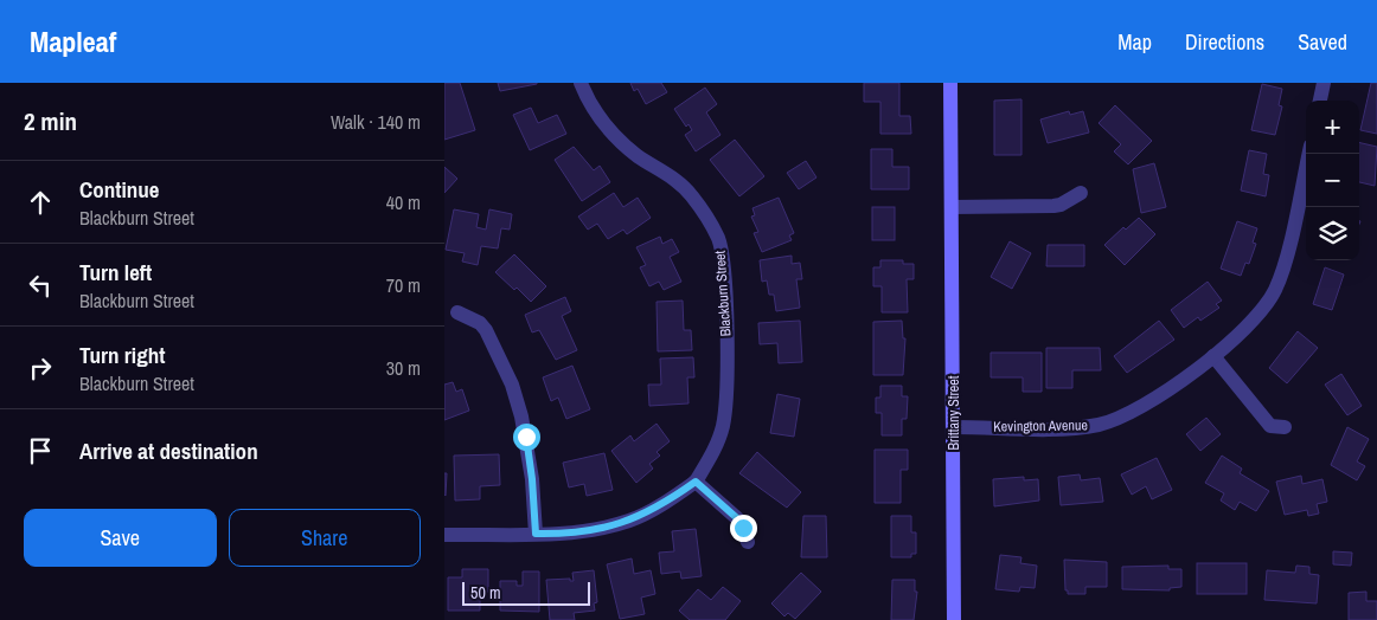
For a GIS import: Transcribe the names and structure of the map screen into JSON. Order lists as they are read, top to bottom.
{
  "streets": {
    "street": ["Blackburn Street", "Brittany Street", "Kevington Avenue"]
  },
  "crossings": [
    ["Brittany Street", "Kevington Avenue"]
  ],
  "scale_bar": "50 m",
  "page": {
    "header": "Mapleaf",
    "nav": ["Map", "Directions", "Saved"],
    "heading": ["2 min", "Walk · 140 m"],
    "map_buttons": ["+", "−"],
    "list": [
      ["Continue", "Blackburn Street", "40 m"],
      ["Turn left", "Blackburn Street", "70 m"],
      ["Turn right", "Blackburn Street", "30 m"],
      "Arrive at destination"
    ],
    "buttons": ["Save", "Share"],
    "scale": "50 m"
  }
}
